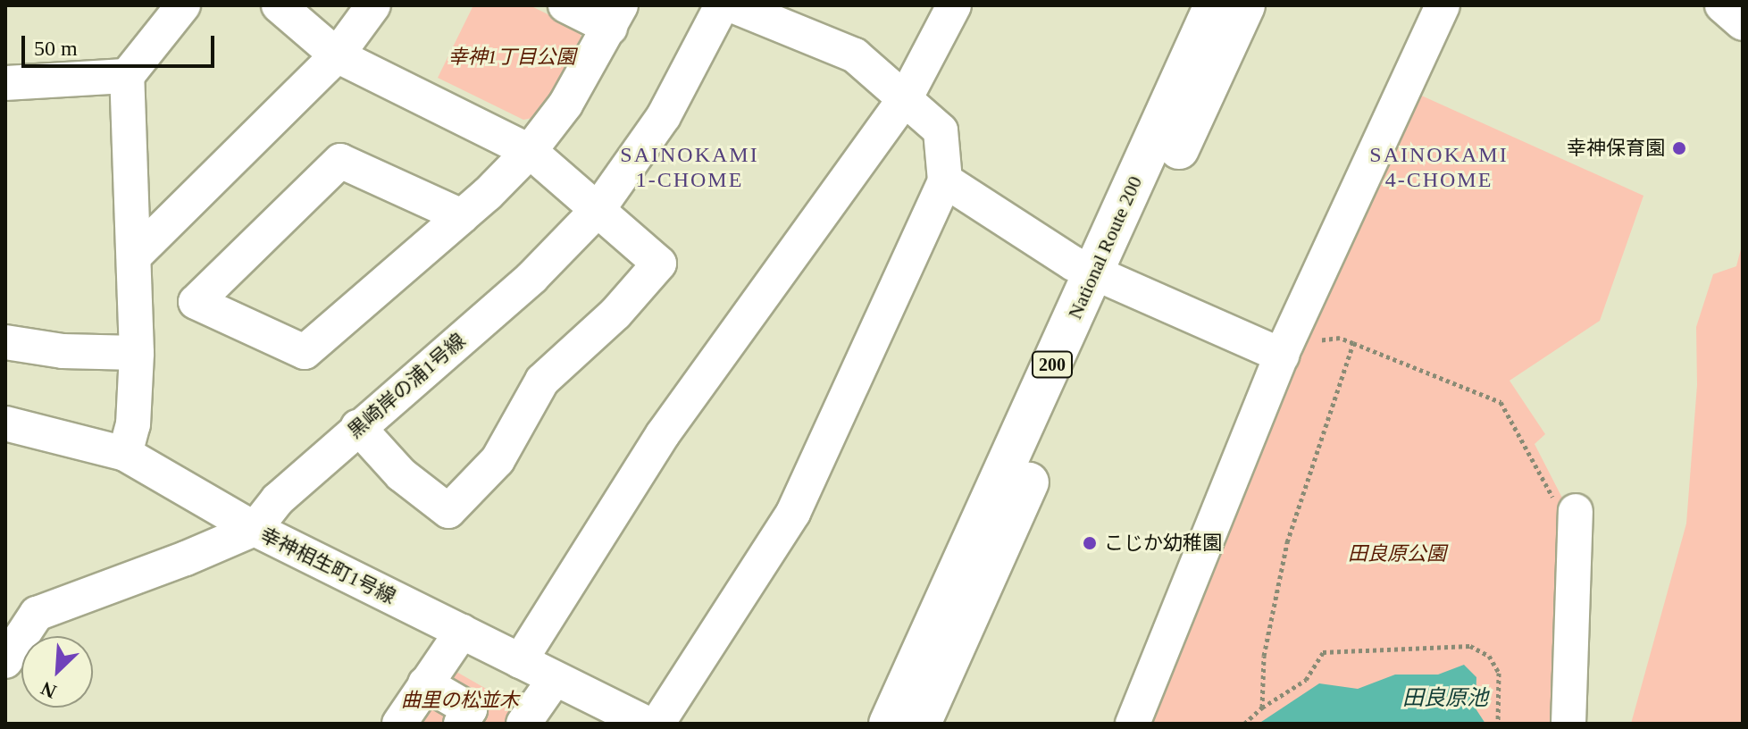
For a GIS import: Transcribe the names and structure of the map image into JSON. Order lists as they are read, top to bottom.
{
  "streets": {
    "highway": ["National Route 200", "200"],
    "street": ["黒崎岸の浦1号線", "幸神相生町1号線"]
  },
  "crossings": [
    ["黒崎岸の浦1号線", "幸神相生町1号線"]
  ],
  "districts": ["SAINOKAMI 1-CHOME", "SAINOKAMI 4-CHOME"],
  "water": ["田良原池"],
  "parks": ["幸神1丁目公園", "田良原公園", "曲里の松並木"],
  "places": ["幸神保育園", "こじか幼稚園"],
  "scale_bar": "50 m",
  "north": "bottom left"
}
